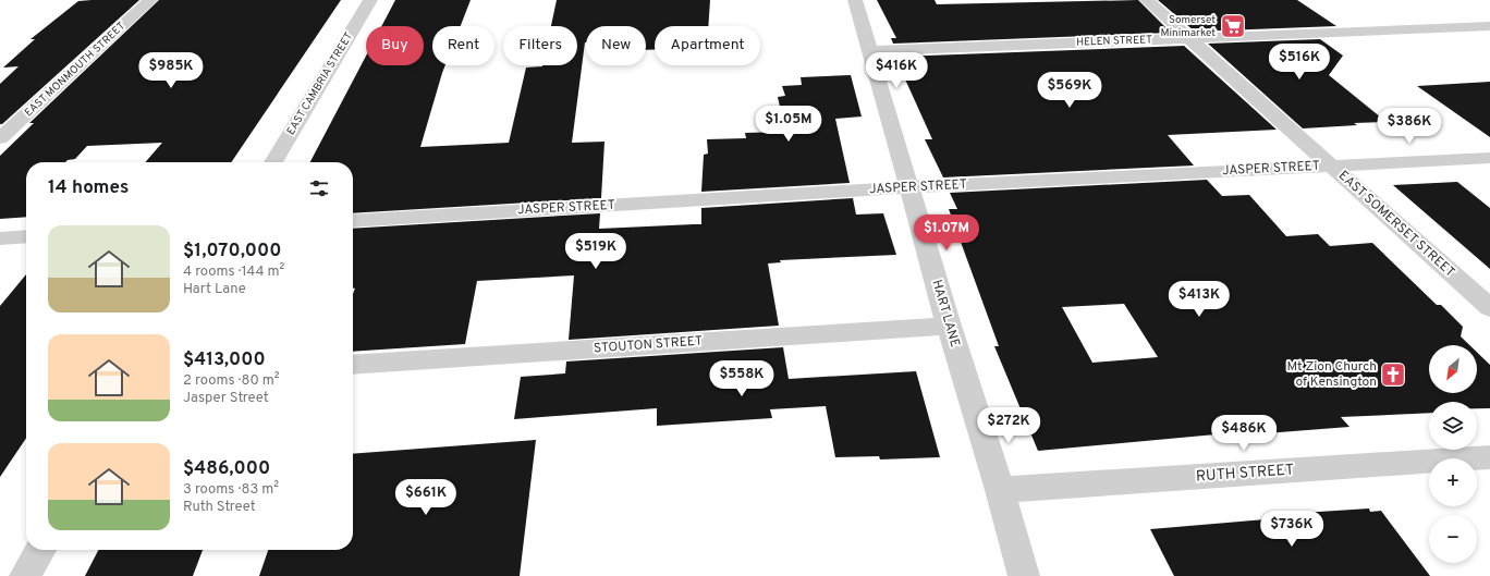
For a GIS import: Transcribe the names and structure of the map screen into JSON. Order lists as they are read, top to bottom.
{
  "streets": {
    "street": [
      "HELEN STREET",
      "EAST MONMOUTH STREET",
      "EAST CAMBRIA STREET",
      "JASPER STREET",
      "EAST SOMERSET STREET",
      "HART LANE",
      "STOUTON STREET",
      "RUTH STREET"
    ]
  },
  "crossings": [
    ["HELEN STREET", "EAST SOMERSET STREET"],
    ["HELEN STREET", "HART LANE"],
    ["JASPER STREET", "EAST SOMERSET STREET"],
    ["JASPER STREET", "HART LANE"],
    ["HART LANE", "STOUTON STREET"],
    ["HART LANE", "RUTH STREET"]
  ],
  "places": {
    "supermarket": ["Somerset Minimarket"],
    "church": ["Mt Zion Church of Kensington"]
  },
  "north": "bottom left",
  "page": {
    "chip": [
      "Buy",
      "Rent",
      "Filters",
      "New",
      "Apartment"
    ],
    "price": [
      "$516K",
      "$985K",
      "$416K",
      "$569K",
      "$1.05M",
      "$386K",
      "$1.07M",
      "$519K",
      "$413K",
      "$558K",
      "$272K",
      "$486K",
      "$661K",
      "$736K"
    ],
    "heading": "14 homes",
    "list": [
      {
        "name": "$1,070,000",
        "note": "4 rooms · 144 m² · Hart Lane"
      },
      {
        "name": "$413,000",
        "note": "2 rooms · 80 m² · Jasper Street"
      },
      {
        "name": "$486,000",
        "note": "3 rooms · 83 m² · Ruth Street"
      }
    ],
    "map_buttons": ["+", "−"]
  }
}
